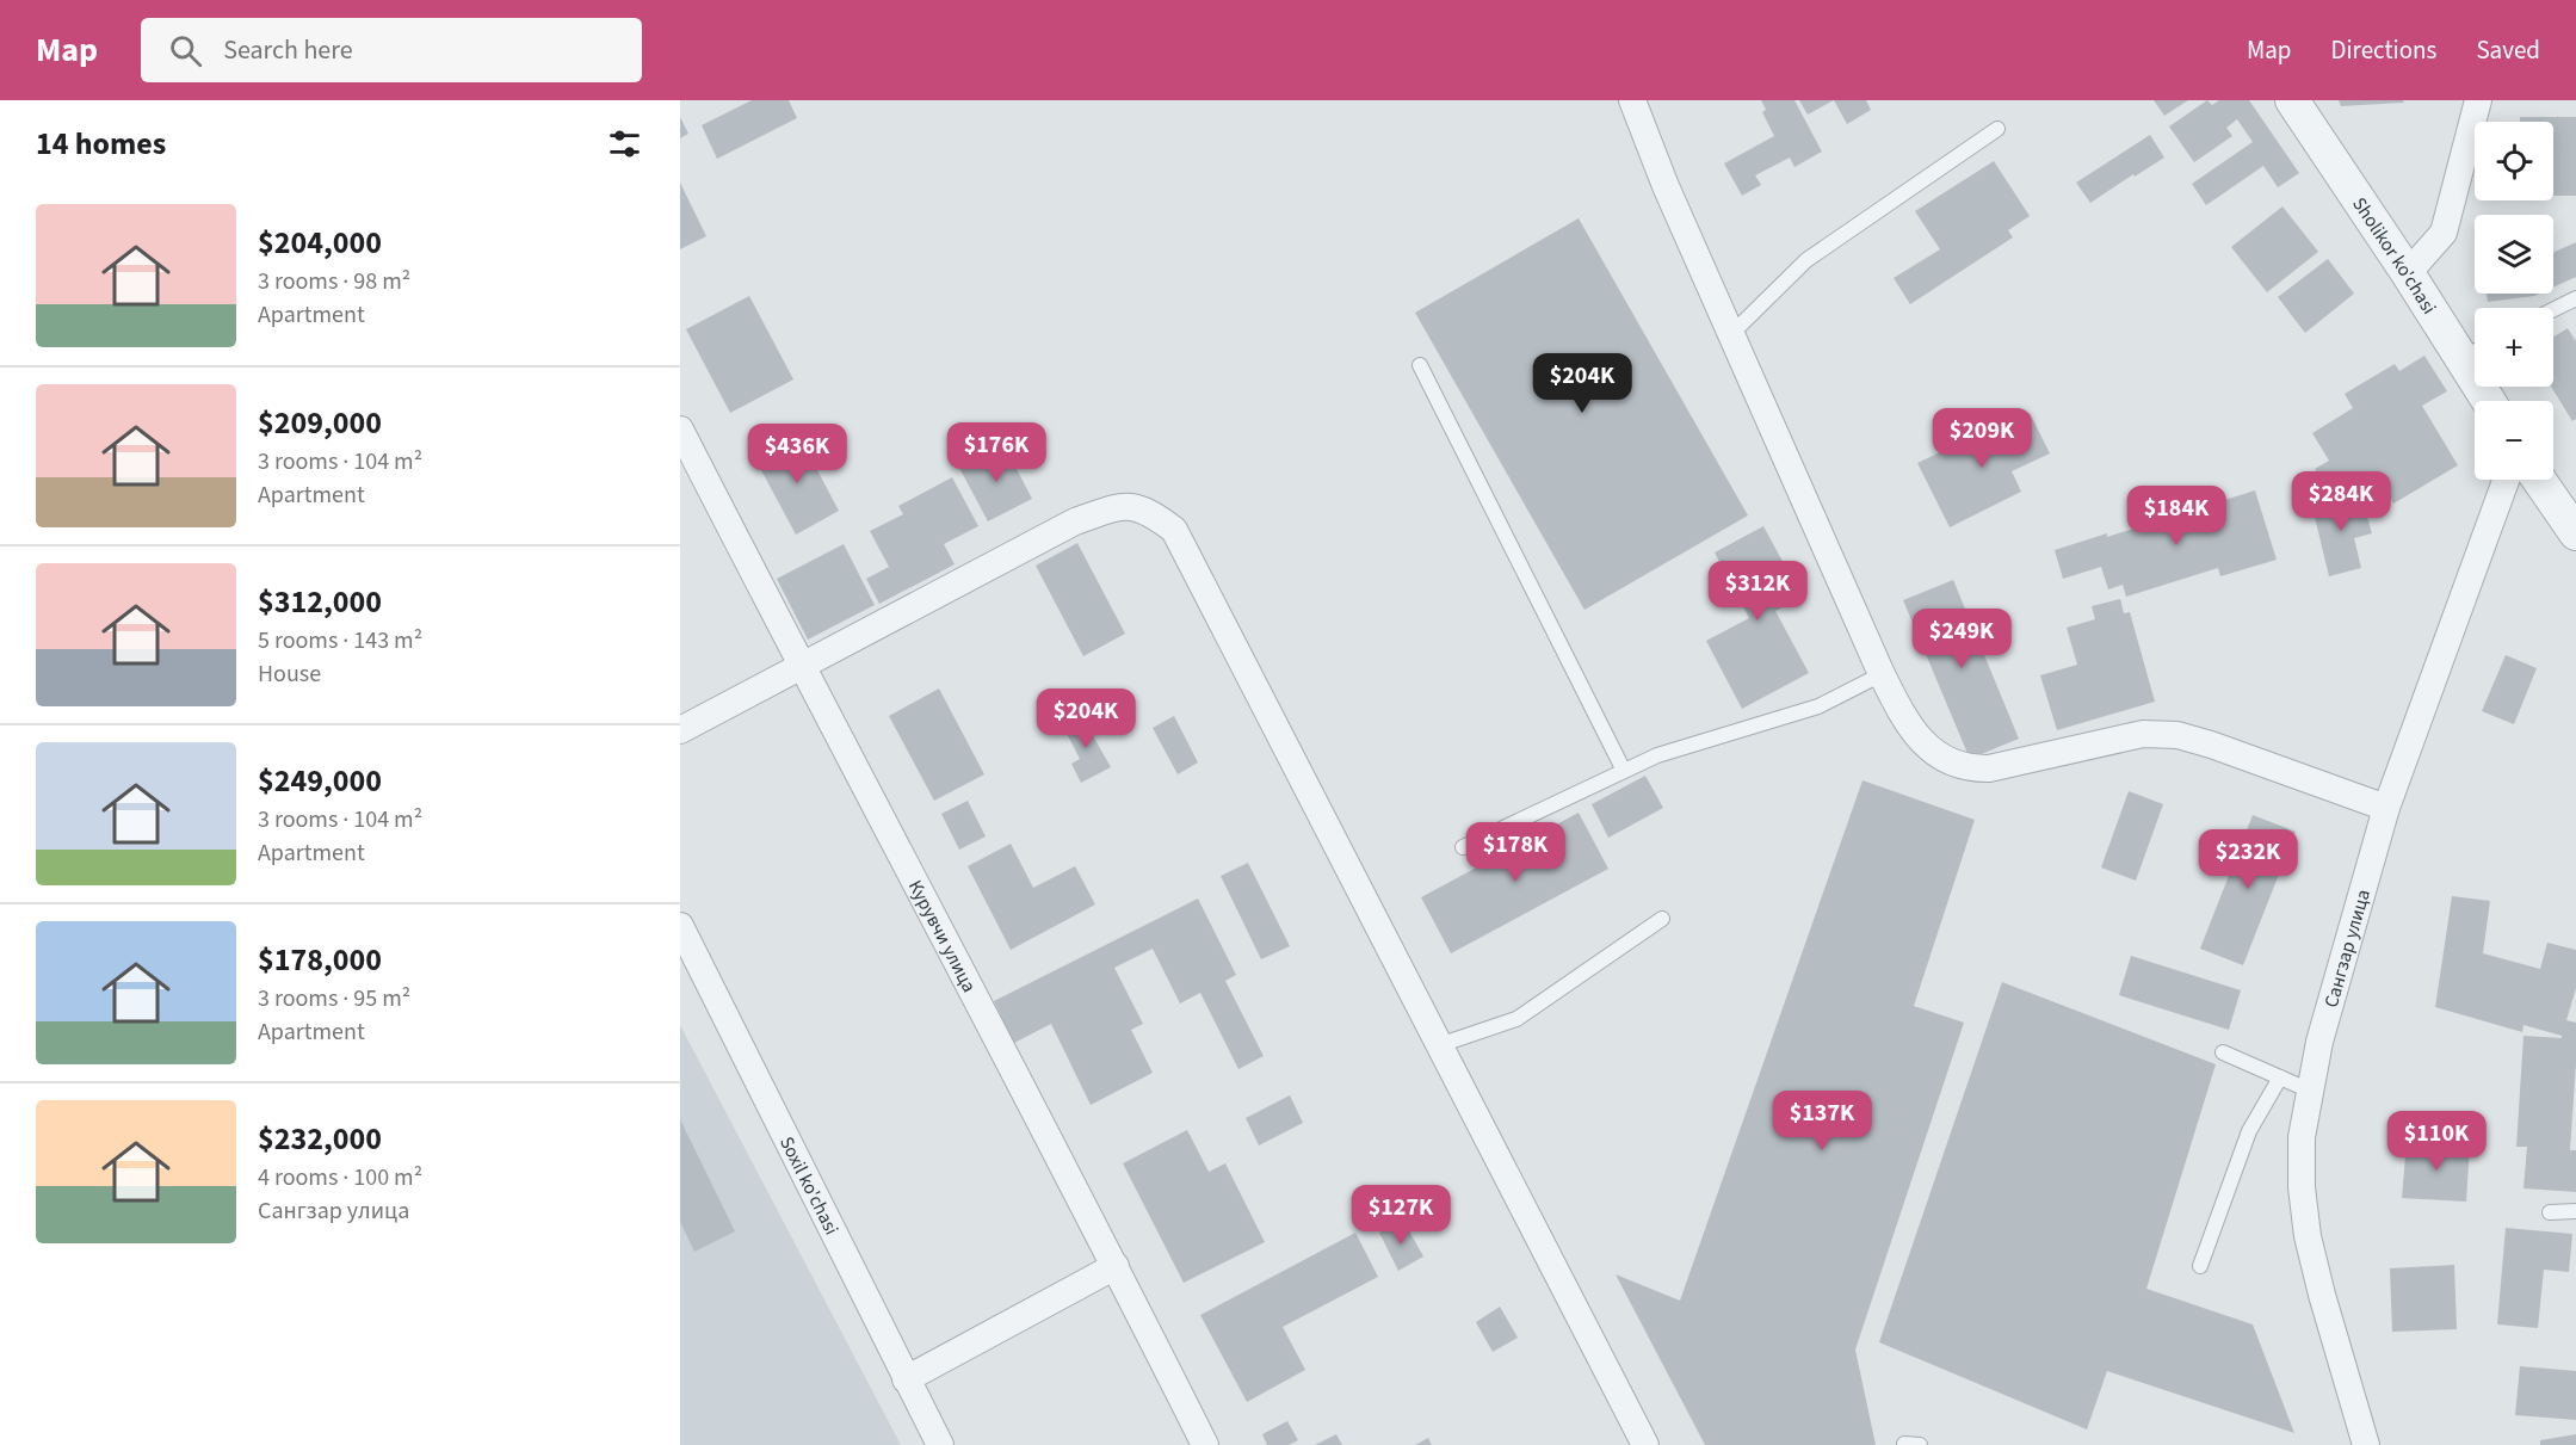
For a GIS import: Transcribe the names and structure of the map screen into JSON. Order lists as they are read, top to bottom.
{
  "streets": {
    "street": [
      "Sholikor ko'chasi",
      "Курувчи улица",
      "Сангзар улица",
      "Soxil ko'chasi"
    ]
  },
  "page": {
    "header": "Map",
    "search": "Search here",
    "nav": ["Map", "Directions", "Saved"],
    "heading": "14 homes",
    "map_buttons": ["+", "−"],
    "list": [
      {
        "name": "$204,000",
        "note": "3 rooms · 98 m² · Apartment"
      },
      {
        "name": "$209,000",
        "note": "3 rooms · 104 m² · Apartment"
      },
      {
        "name": "$312,000",
        "note": "5 rooms · 143 m² · House"
      },
      {
        "name": "$249,000",
        "note": "3 rooms · 104 m² · Apartment"
      },
      {
        "name": "$178,000",
        "note": "3 rooms · 95 m² · Apartment"
      },
      {
        "name": "$232,000",
        "note": "4 rooms · 100 m² · Сангзар улица"
      }
    ],
    "price": [
      "$204K",
      "$209K",
      "$176K",
      "$436K",
      "$284K",
      "$184K",
      "$312K",
      "$249K",
      "$204K",
      "$178K",
      "$232K",
      "$137K",
      "$110K",
      "$127K"
    ]
  }
}
